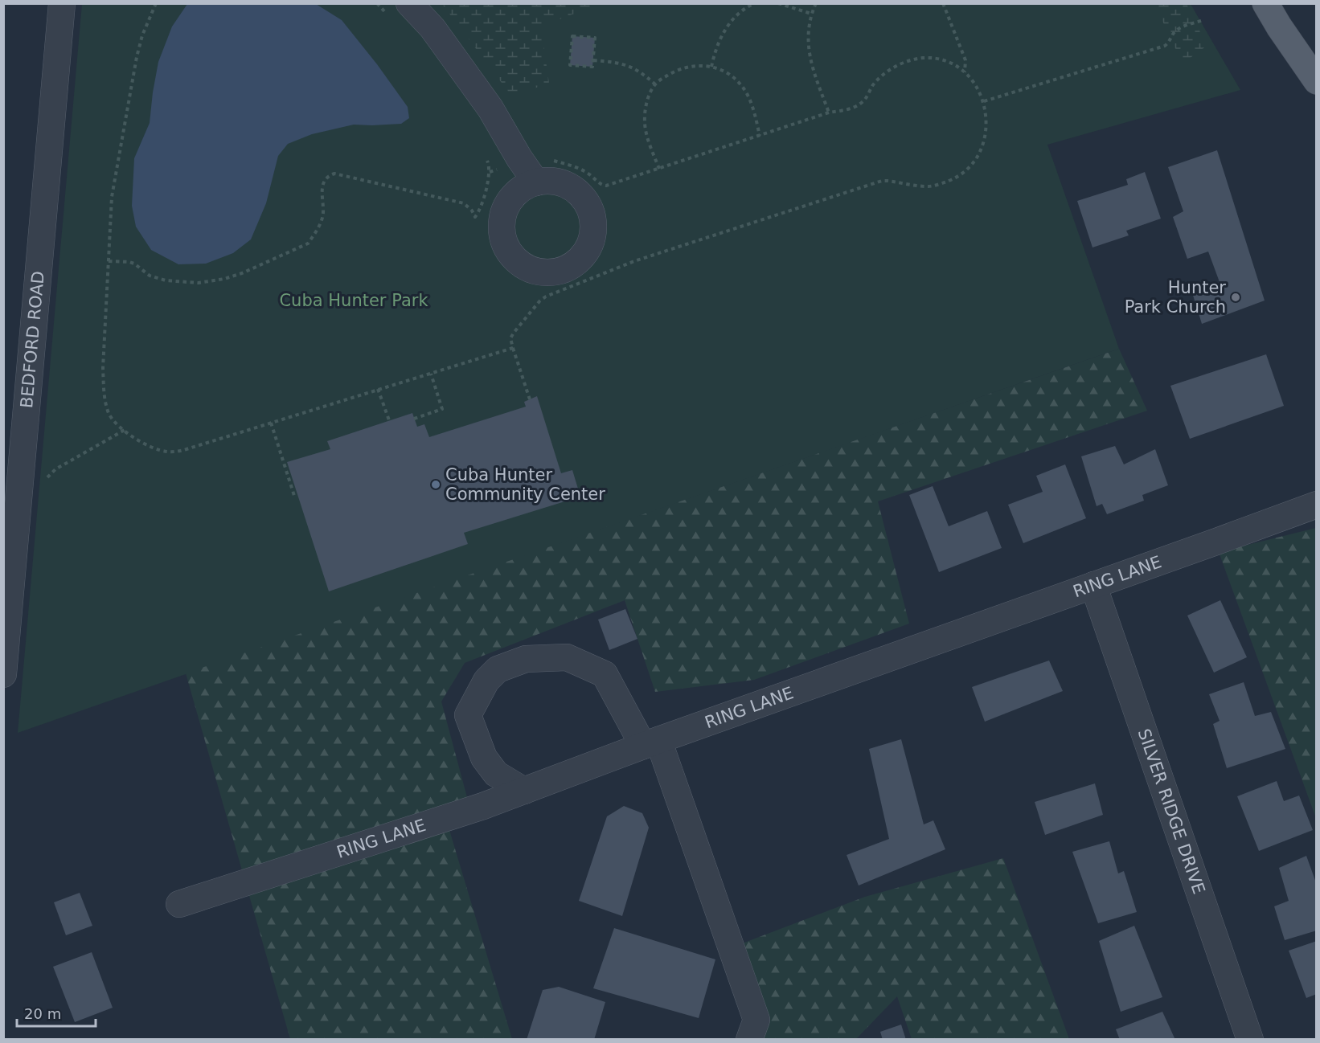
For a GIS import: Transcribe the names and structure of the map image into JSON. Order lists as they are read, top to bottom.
{
  "streets": {
    "street": ["BEDFORD ROAD", "RING LANE", "SILVER RIDGE DRIVE"]
  },
  "crossings": [
    ["RING LANE", "SILVER RIDGE DRIVE"]
  ],
  "parks": ["Cuba Hunter Park"],
  "places": ["Hunter Park Church", "Cuba Hunter Community Center"],
  "scale_bar": "20 m"
}
